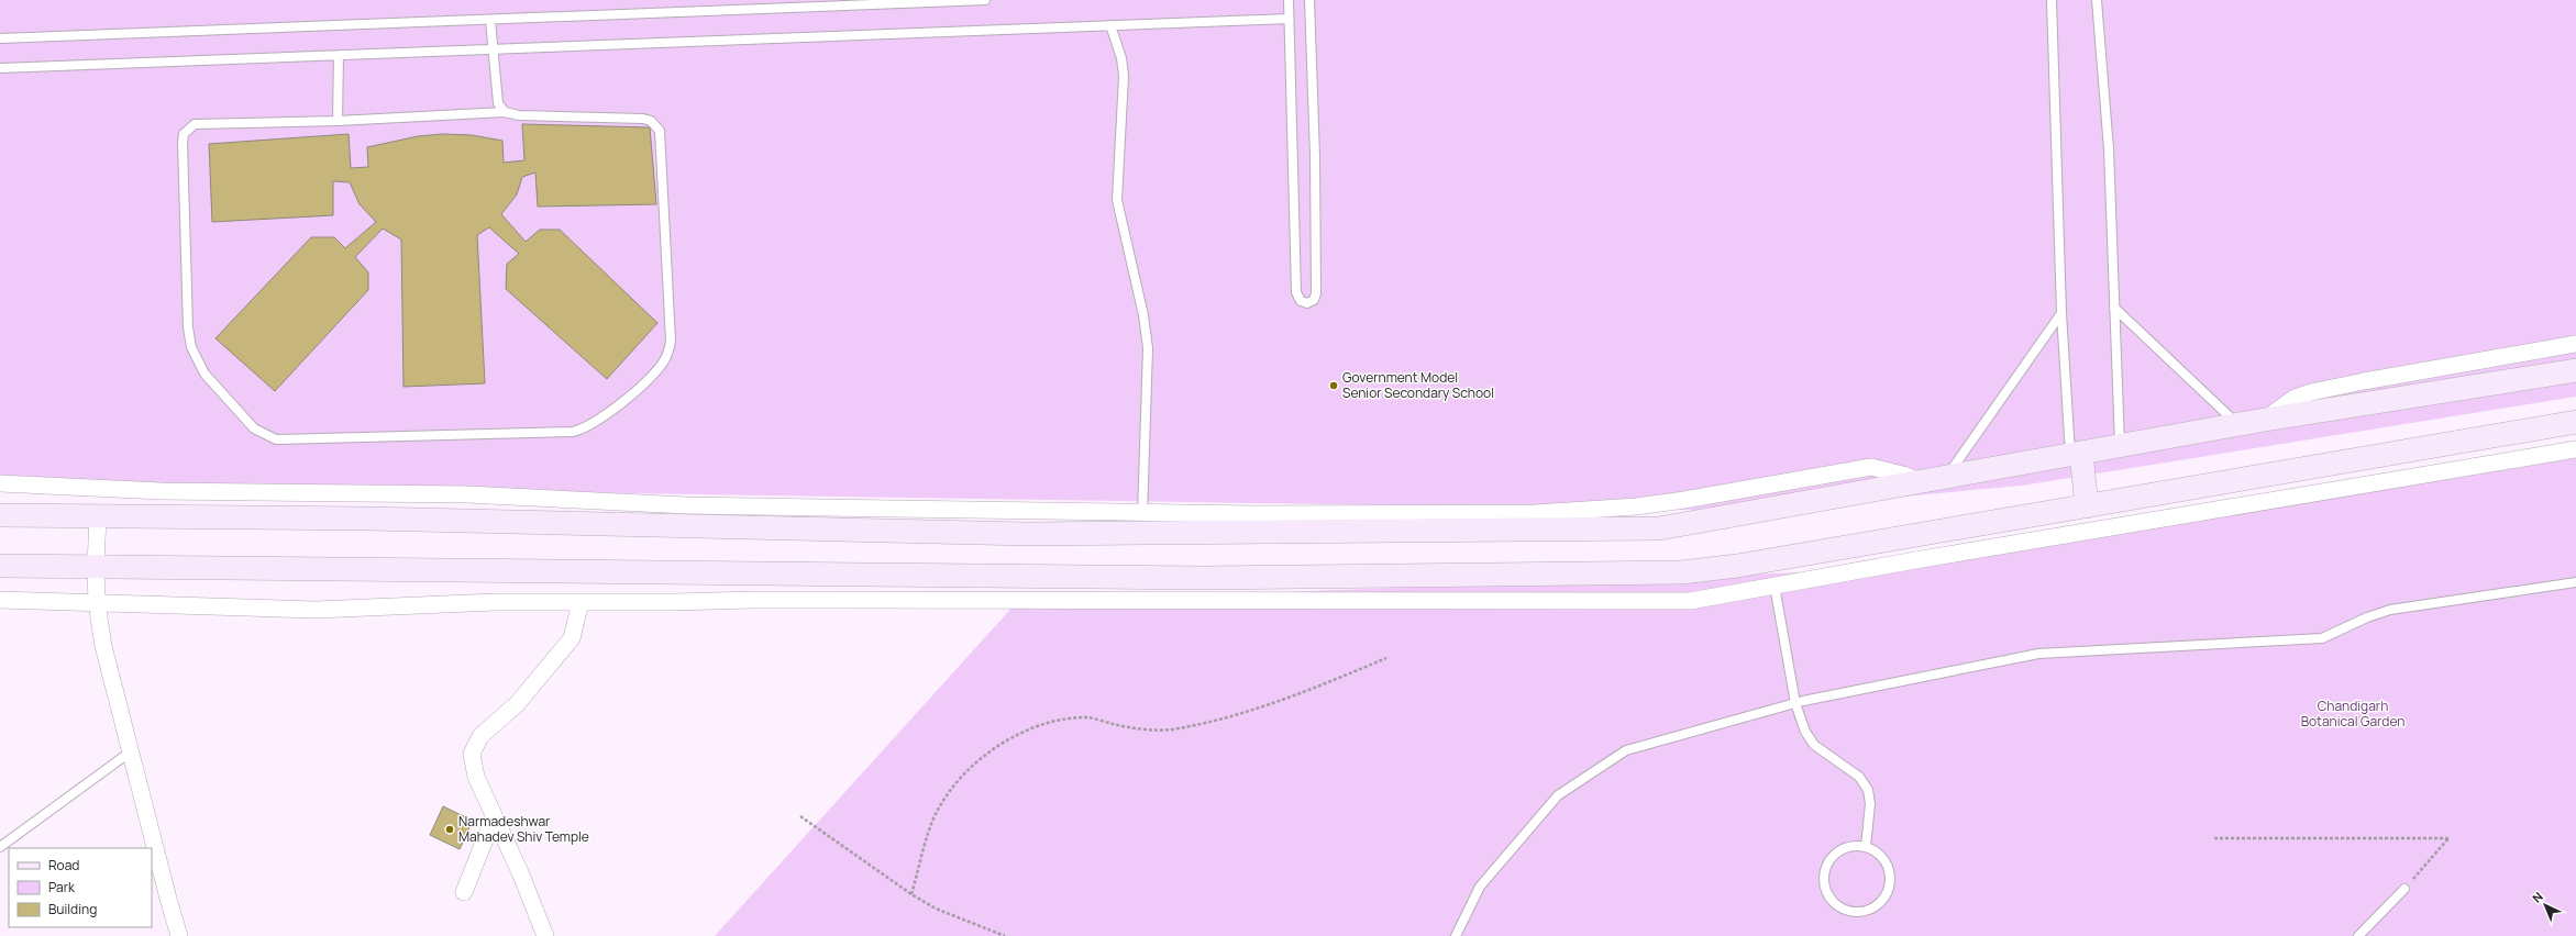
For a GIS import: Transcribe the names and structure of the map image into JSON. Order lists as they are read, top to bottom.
{
  "parks": ["Chandigarh Botanical Garden"],
  "places": ["Government Model Senior Secondary School", "Narmadeshwar Mahadev Shiv Temple"],
  "legend": ["Road", "Park", "Building"],
  "north": "top left"
}
